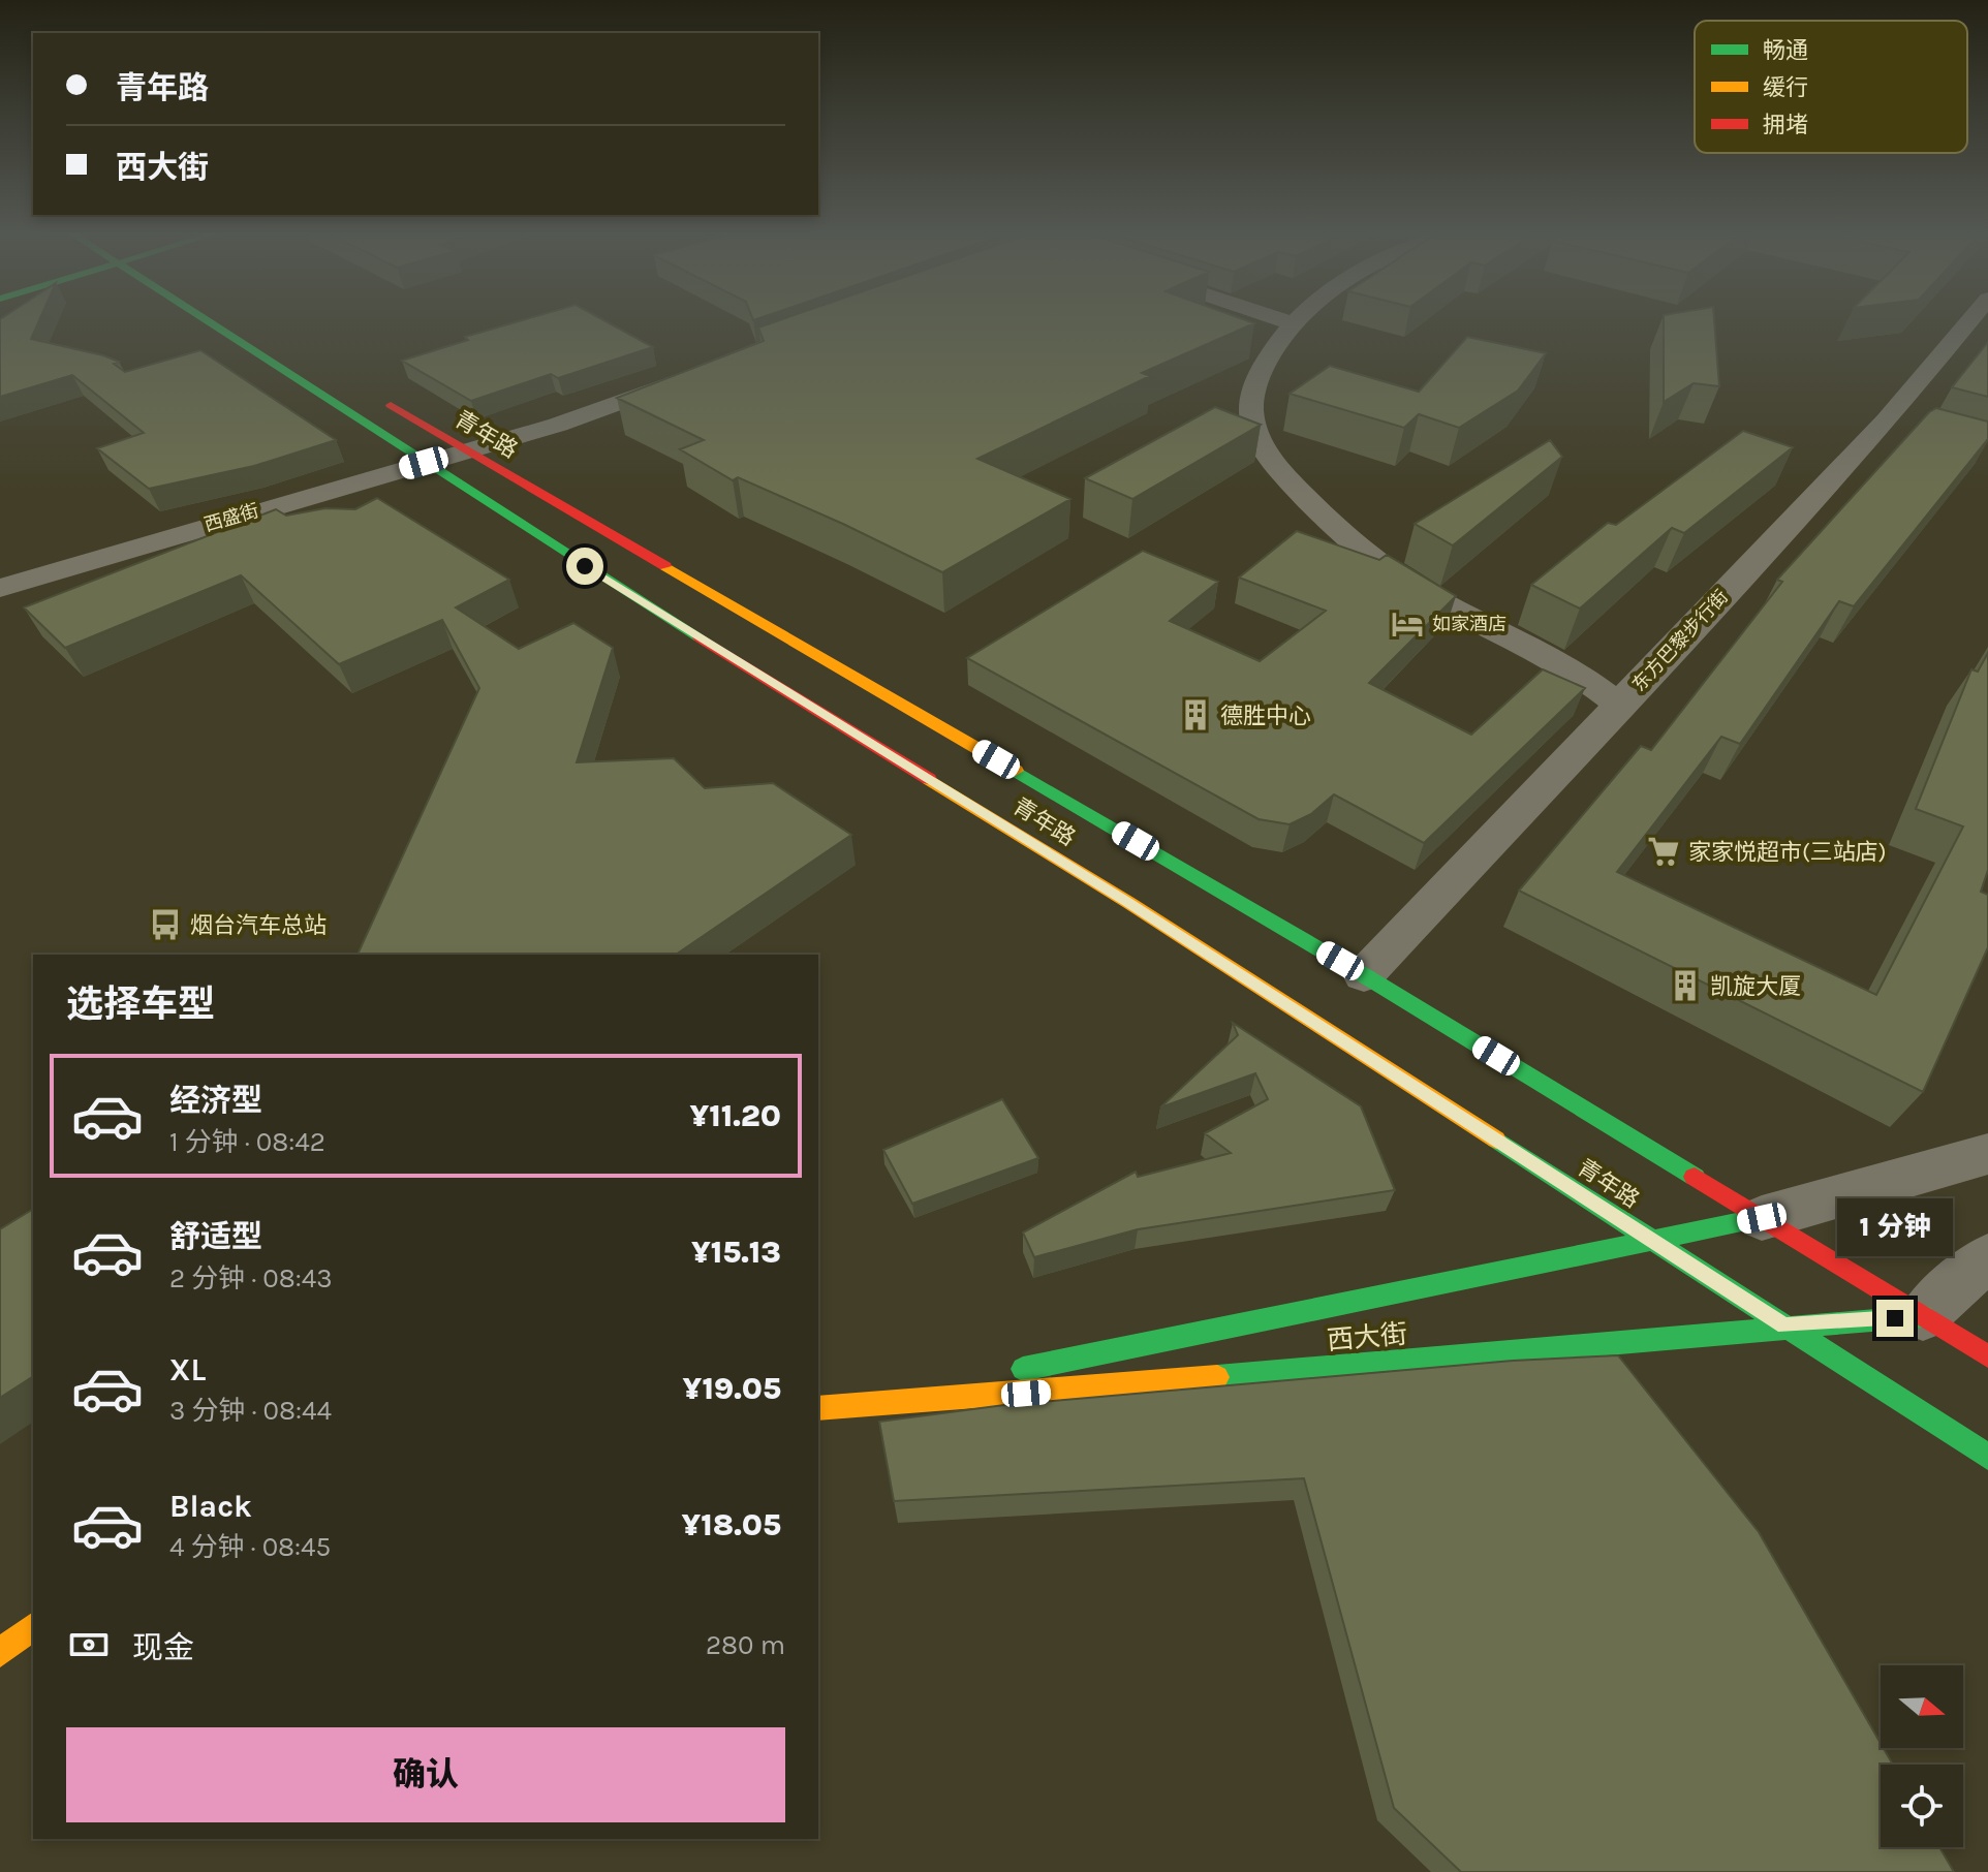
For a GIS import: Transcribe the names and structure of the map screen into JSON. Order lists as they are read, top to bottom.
{
  "streets": {
    "main road": ["青年路", "西大街"],
    "street": ["西盛街", "东方巴黎步行街"]
  },
  "crossings": [
    ["青年路", "西盛街"],
    ["青年路", "东方巴黎步行街"],
    ["青年路", "西大街"]
  ],
  "places": {
    "hotel": ["如家酒店"],
    "building": ["德胜中心", "凯旋大厦"],
    "supermarket": ["家家悦超市(三站店)"],
    "bus stop": ["烟台汽车总站"]
  },
  "legend": ["畅通", "缓行", "拥堵"],
  "north": "right",
  "page": {
    "banner": ["青年路", "西大街"],
    "heading": "选择车型",
    "list": [
      {
        "name": "经济型",
        "note": "1 分钟 · 08:42",
        "value": "¥11.20"
      },
      {
        "name": "舒适型",
        "note": "2 分钟 · 08:43",
        "value": "¥15.13"
      },
      {
        "name": "XL",
        "note": "3 分钟 · 08:44",
        "value": "¥19.05"
      },
      {
        "name": "Black",
        "note": "4 分钟 · 08:45",
        "value": "¥18.05"
      }
    ],
    "bubble": "1 分钟",
    "pay": ["现金", "280 m"],
    "buttons": "确认"
  }
}
